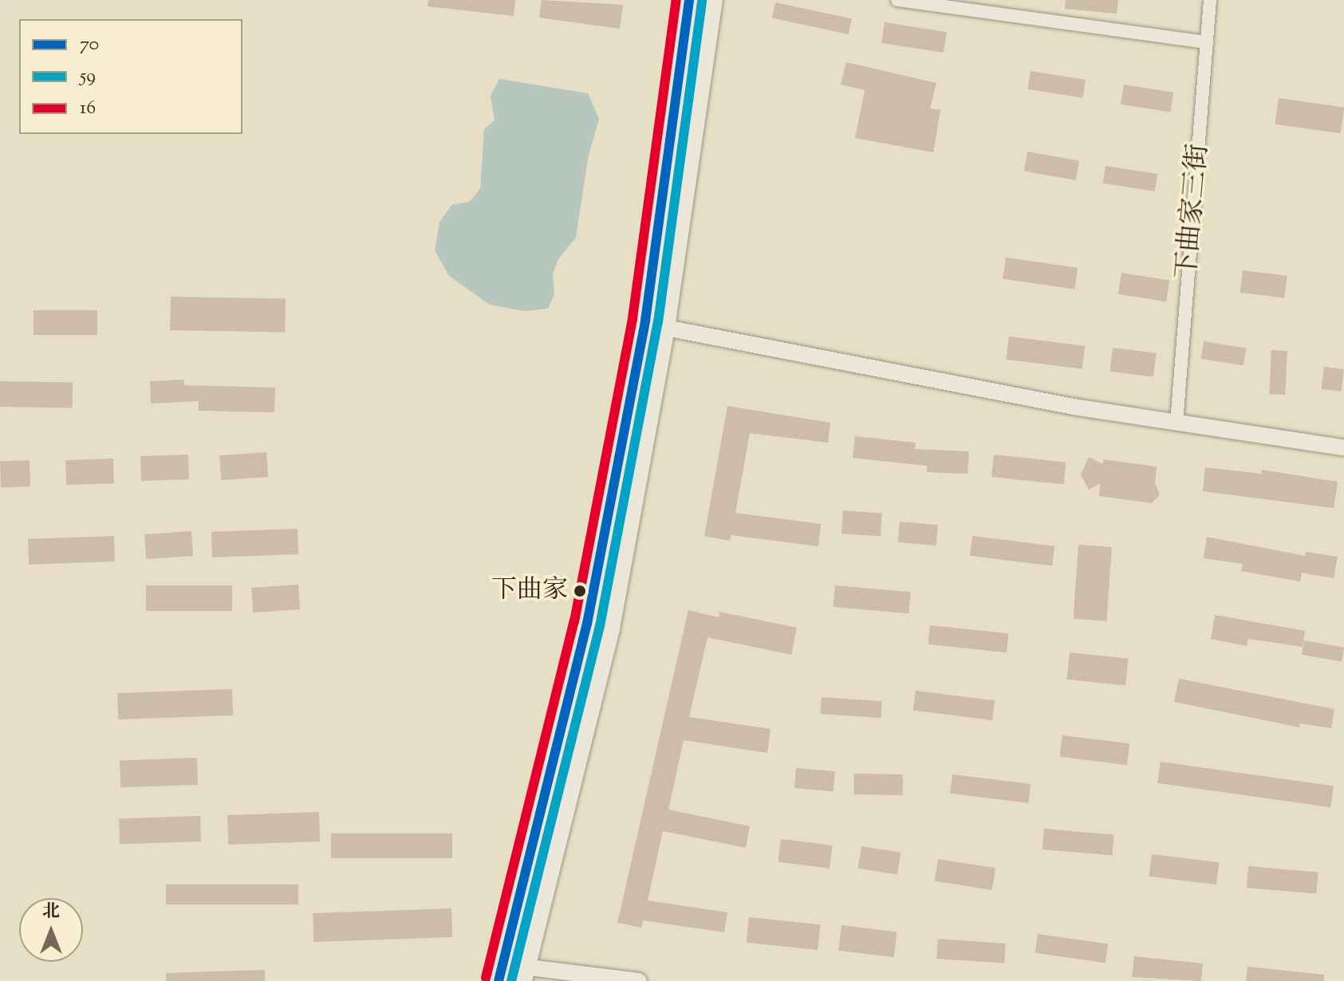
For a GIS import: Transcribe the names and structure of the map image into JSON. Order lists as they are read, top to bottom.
{
  "streets": {
    "street": ["下曲家三街"]
  },
  "places": ["下曲家"],
  "lines": ["transit line 70", "transit line 16", "transit line 59"],
  "legend": ["70", "59", "16"],
  "north": "top"
}
